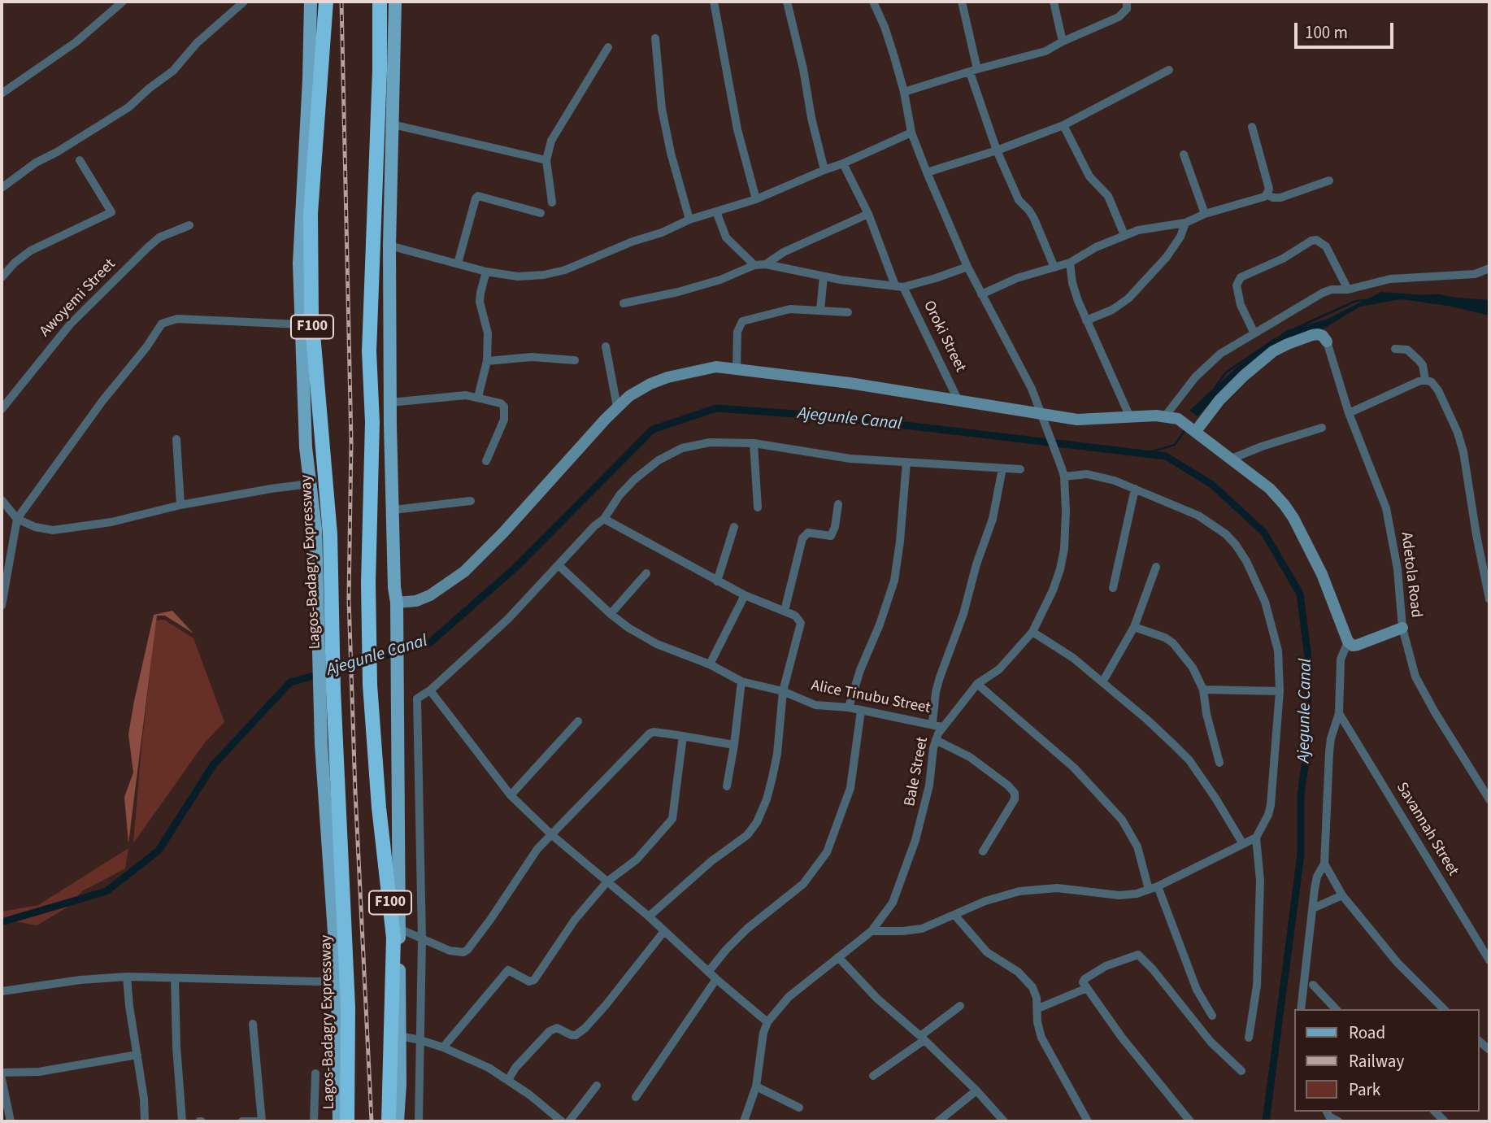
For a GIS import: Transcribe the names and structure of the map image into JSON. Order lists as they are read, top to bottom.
{
  "streets": {
    "highway": ["F100", "Lagos-Badagry Expressway"],
    "street": [
      "Awoyemi Street",
      "Oroki Street",
      "Adetola Road",
      "Alice Tinubu Street",
      "Bale Street",
      "Savannah Street"
    ]
  },
  "crossings": [
    ["Alice Tinubu Street", "Bale Street"]
  ],
  "water": ["Ajegunle Canal"],
  "legend": ["Road", "Railway", "Park"],
  "scale_bar": "100 m"
}
